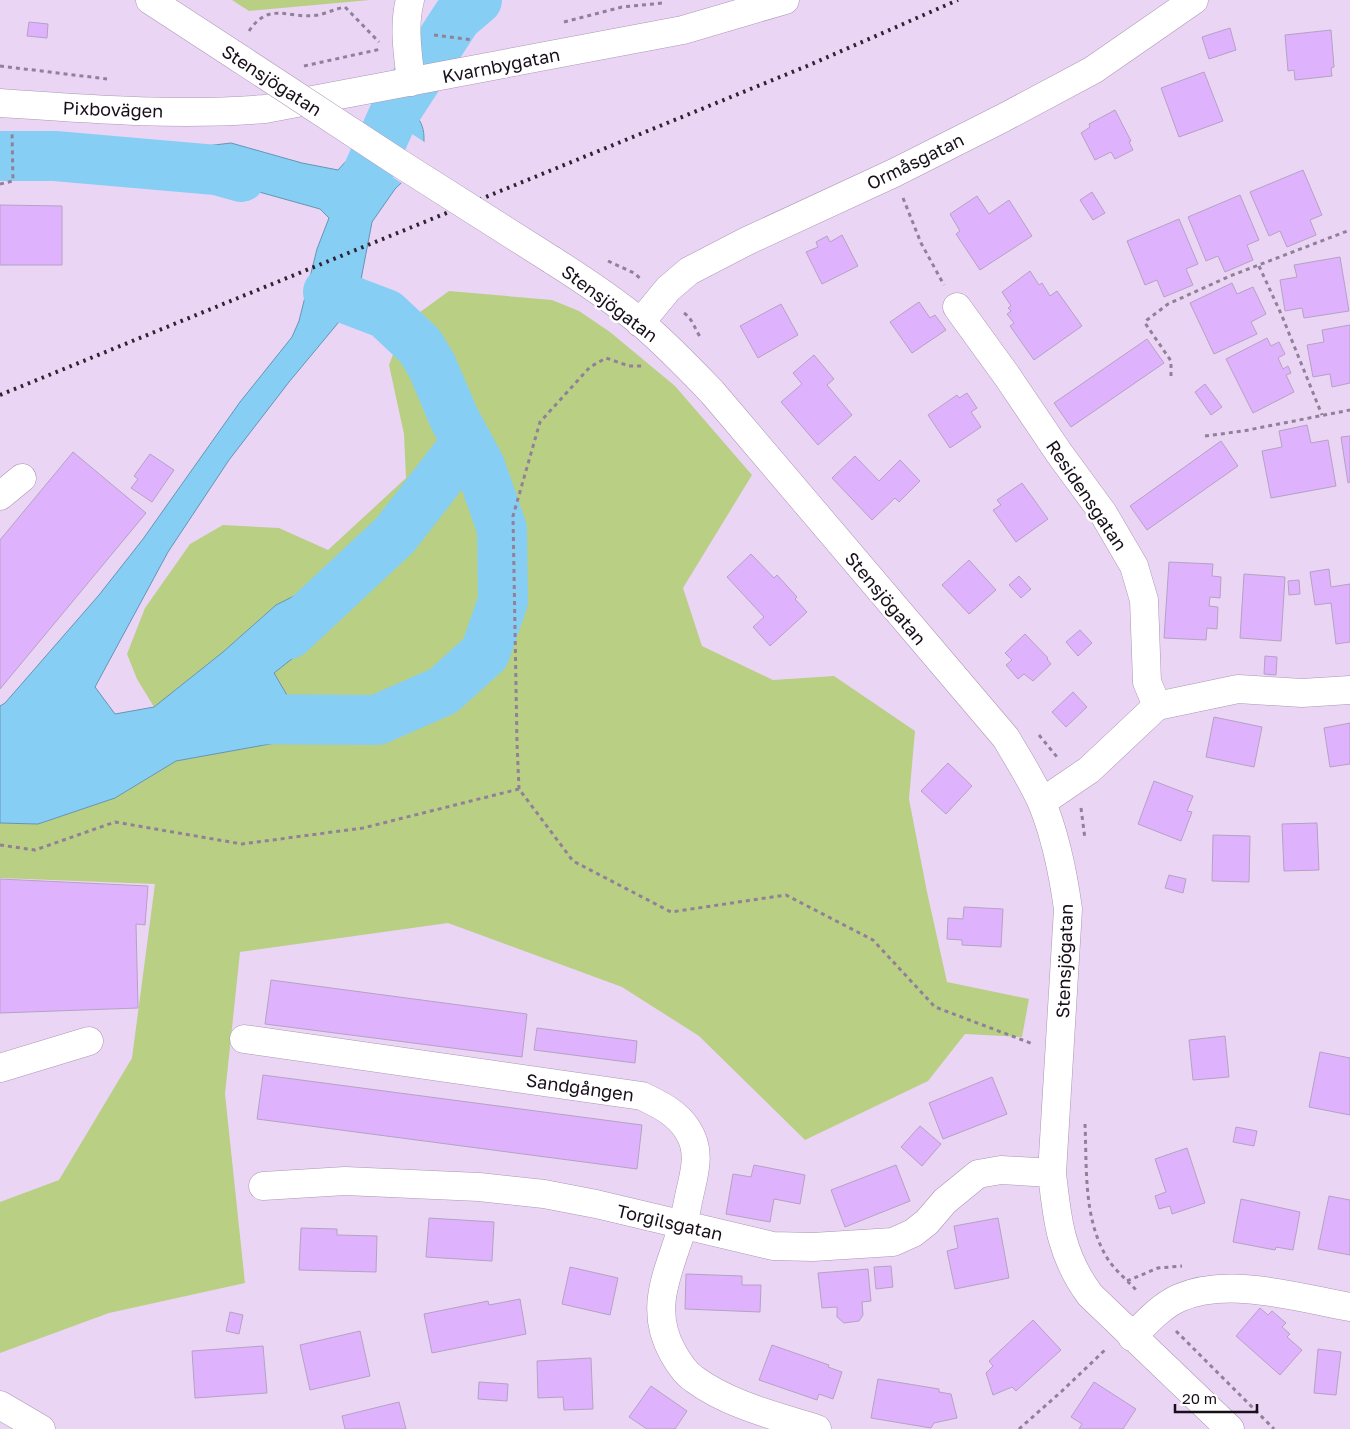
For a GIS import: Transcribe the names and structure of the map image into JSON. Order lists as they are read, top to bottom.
{
  "streets": {
    "street": [
      "Kvarnbygatan",
      "Stensjögatan",
      "Pixbovägen",
      "Ormåsgatan",
      "Residensgatan",
      "Sandgången",
      "Torgilsgatan"
    ]
  },
  "crossings": [
    ["Kvarnbygatan", "Pixbovägen"],
    ["Stensjögatan", "Ormåsgatan"],
    ["Stensjögatan", "Torgilsgatan"],
    ["Sandgången", "Torgilsgatan"]
  ],
  "scale_bar": "20 m"
}
